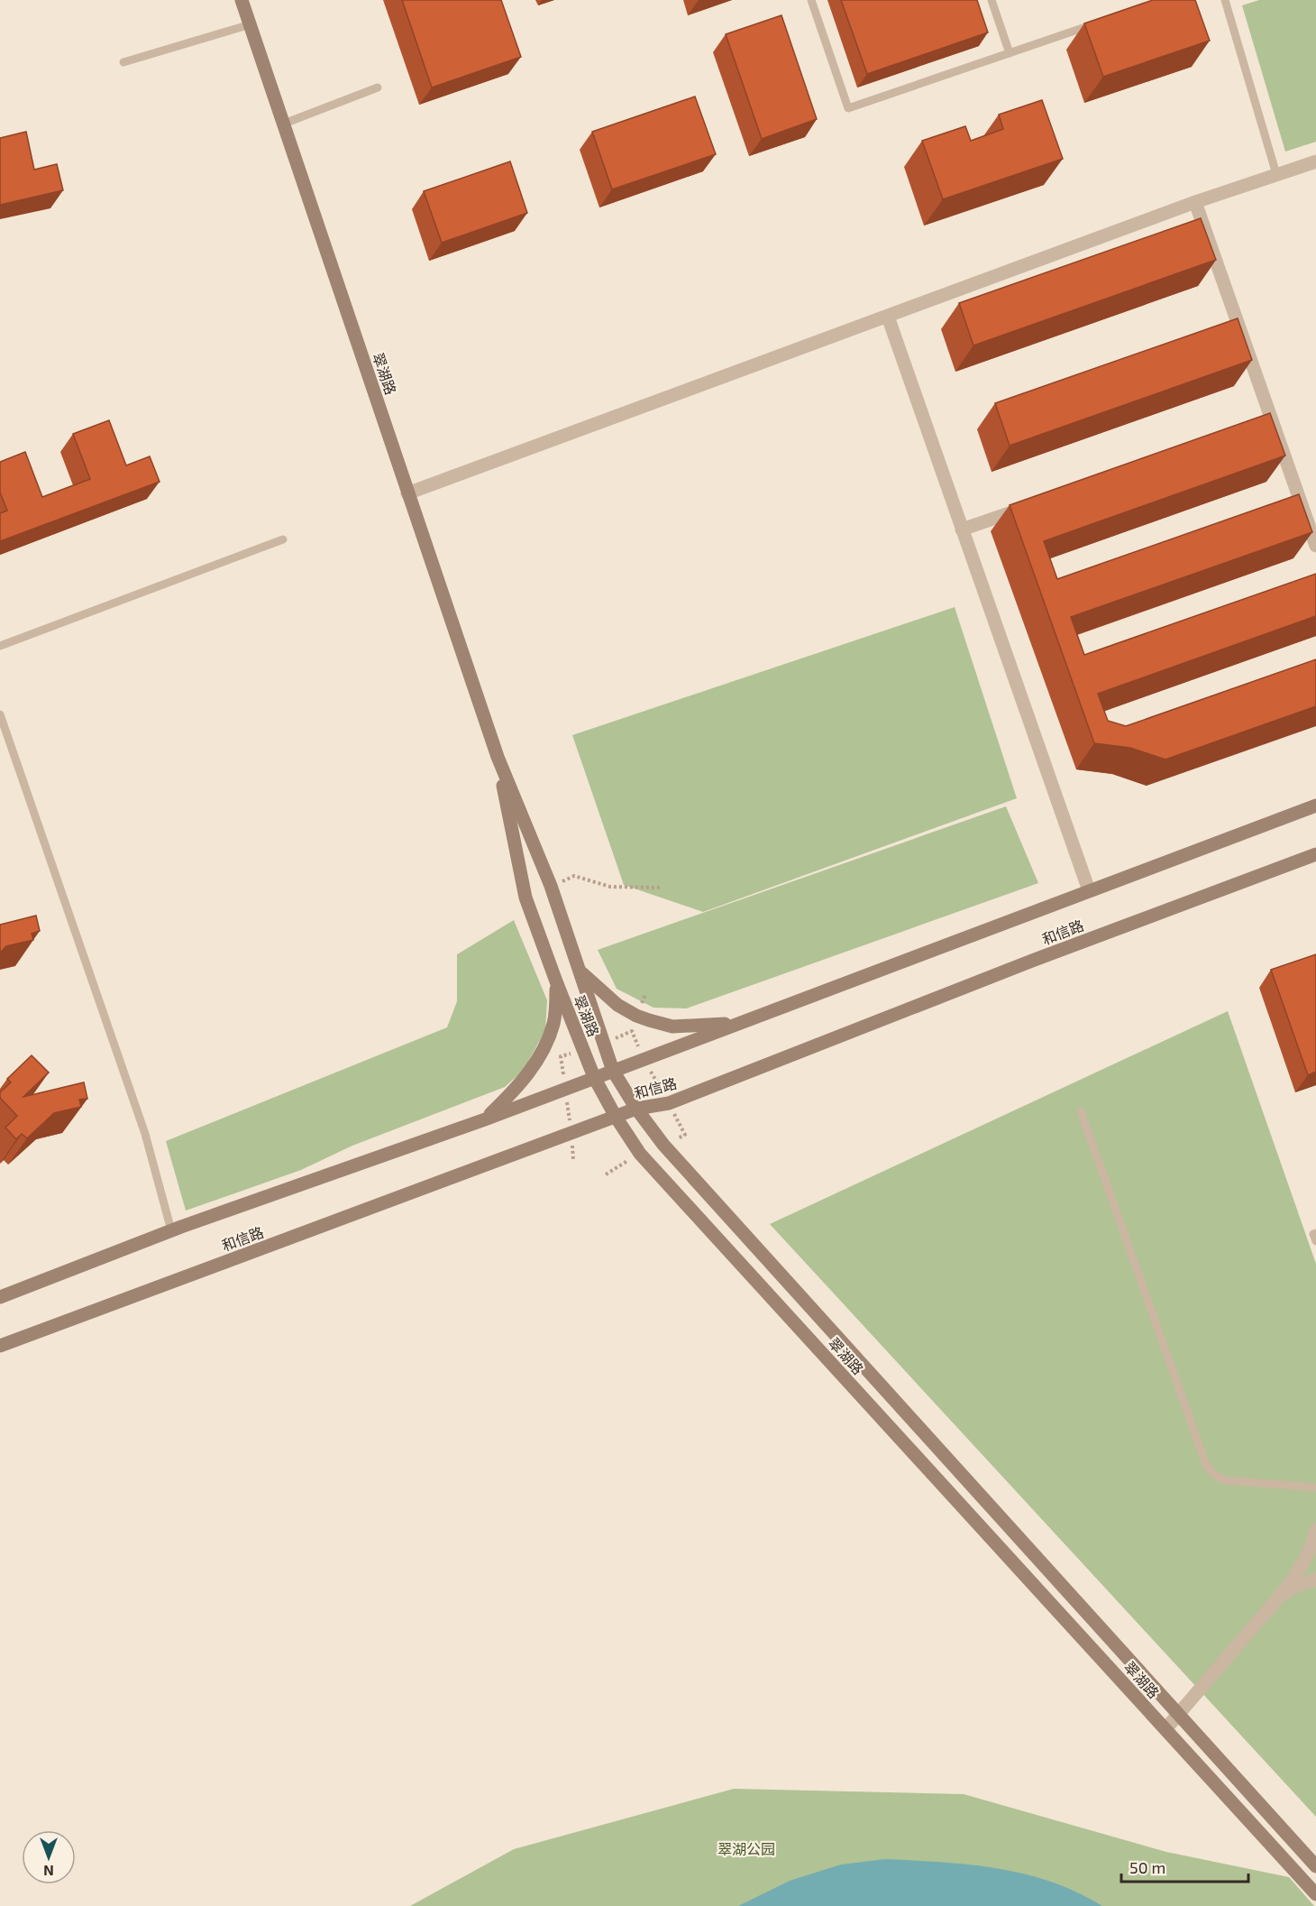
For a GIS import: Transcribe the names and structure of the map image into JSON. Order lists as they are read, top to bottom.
{
  "streets": {
    "street": ["翠湖路", "和信路"]
  },
  "crossings": [
    ["翠湖路", "和信路"]
  ],
  "parks": ["翠湖公园"],
  "scale_bar": "50 m",
  "north": "bottom"
}
